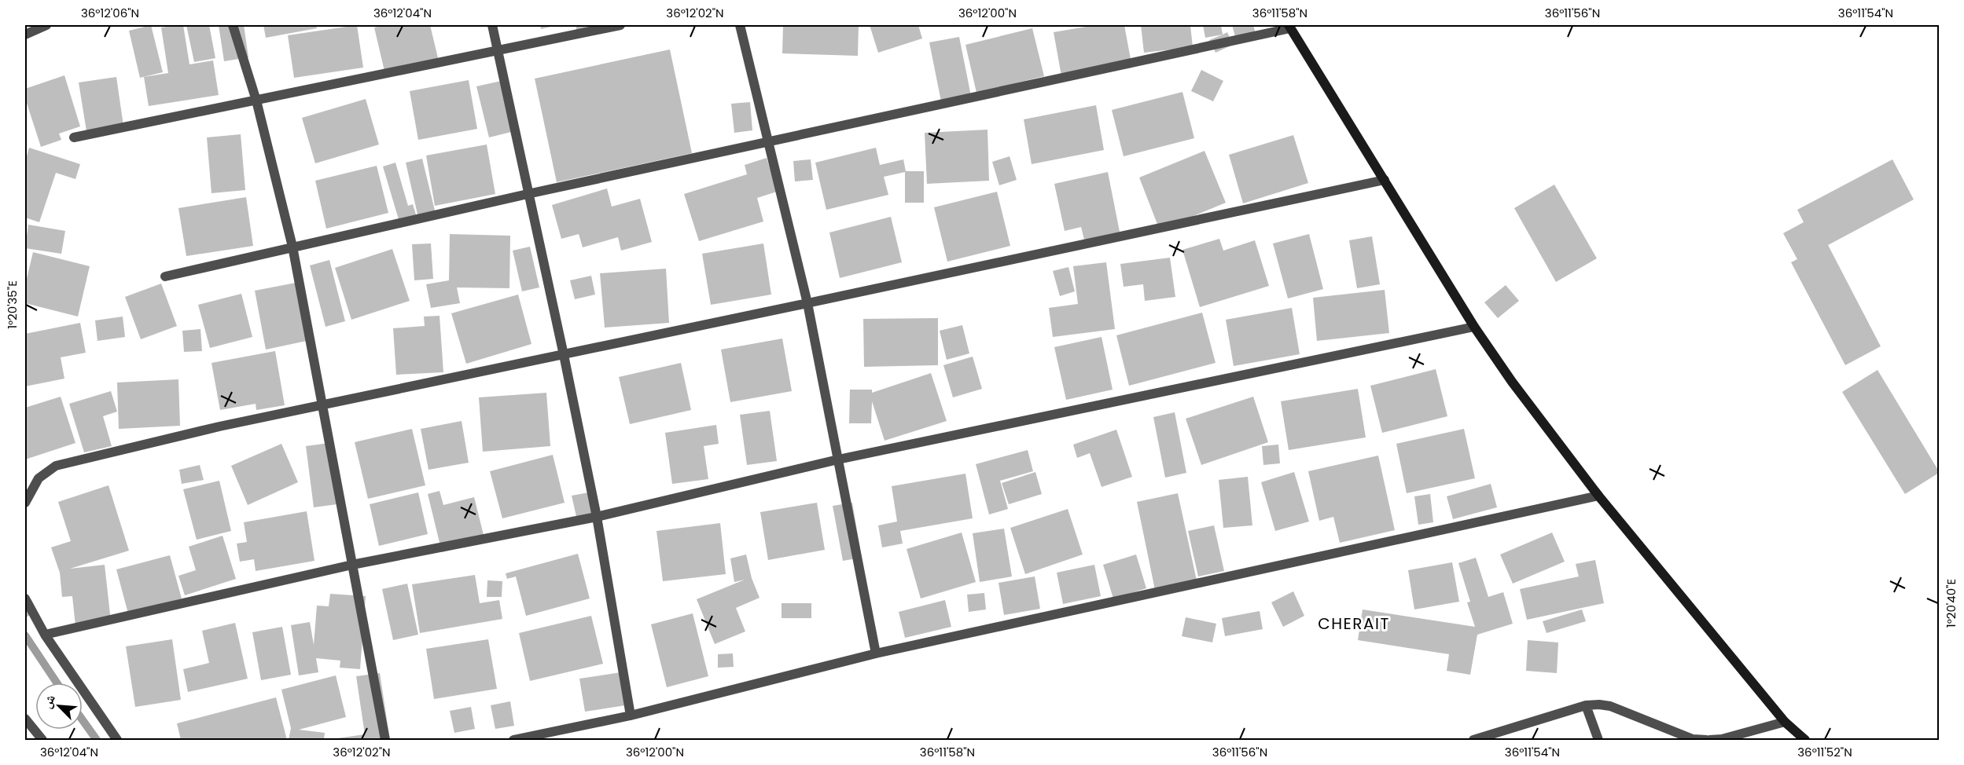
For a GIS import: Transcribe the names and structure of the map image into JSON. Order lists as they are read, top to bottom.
{
  "districts": ["CHERAIT"],
  "north": "top left",
  "coordinates": [
    "36°12'06\"N",
    "36°12'04\"N",
    "36°12'02\"N",
    "36°12'00\"N",
    "36°11'58\"N",
    "36°11'56\"N",
    "36°11'54\"N",
    "1°20'35\"E",
    "1°20'40\"E",
    "36°11'52\"N"
  ]
}
